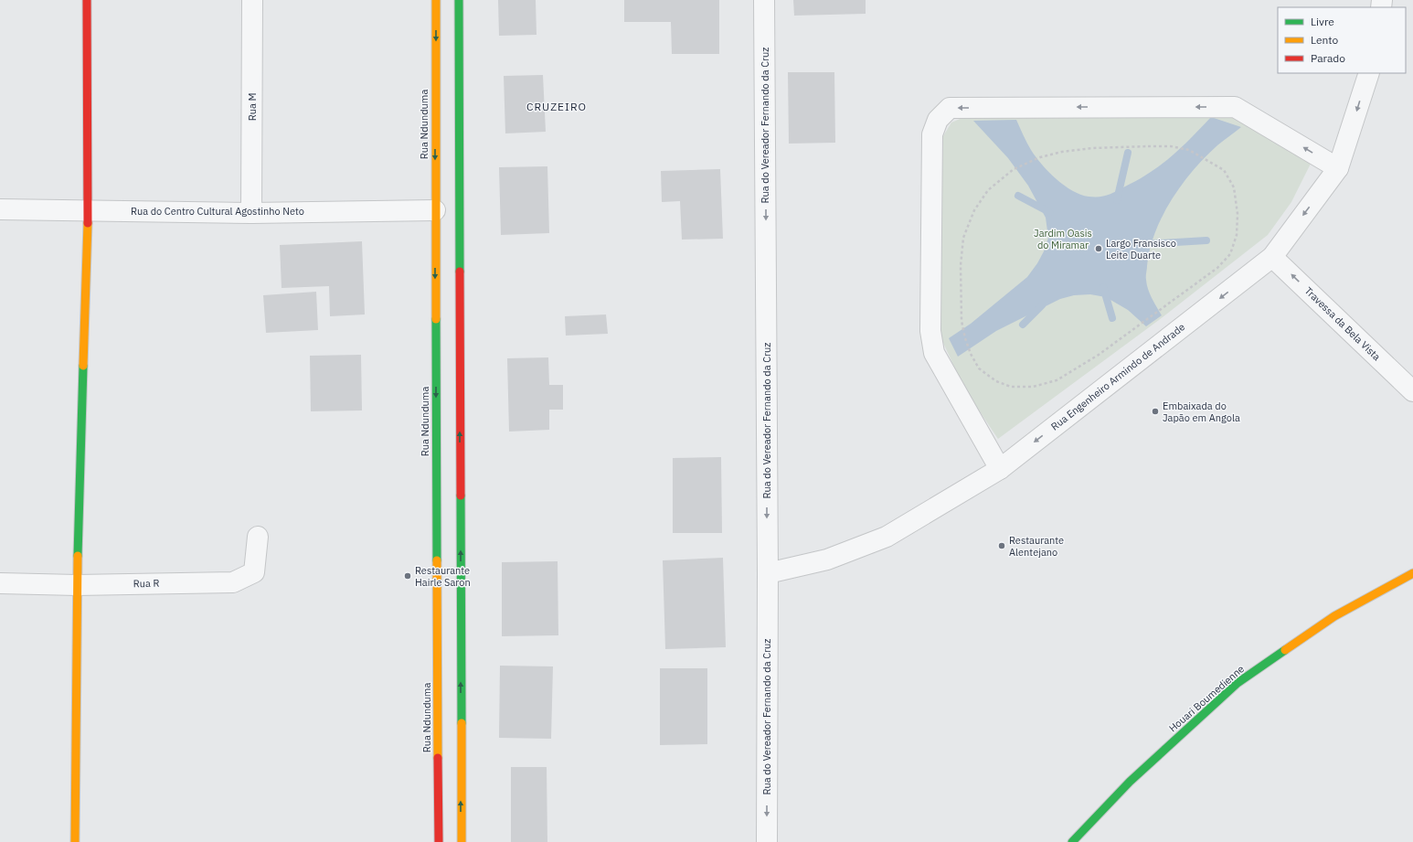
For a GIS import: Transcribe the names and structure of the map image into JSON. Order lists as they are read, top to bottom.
{
  "streets": {
    "main road": ["Rua Ndunduma", "Houari Boumedienne"],
    "street": [
      "Rua M",
      "Rua do Vereador Fernando da Cruz",
      "Rua do Centro Cultural Agostinho Neto",
      "Travessa da Bela Vista",
      "Rua Engenheiro Armindo de Andrade",
      "Rua R"
    ]
  },
  "crossings": [
    ["Rua M", "Rua do Centro Cultural Agostinho Neto"],
    ["Rua Ndunduma", "Rua do Centro Cultural Agostinho Neto"],
    ["Rua do Vereador Fernando da Cruz", "Rua Engenheiro Armindo de Andrade"],
    ["Travessa da Bela Vista", "Rua Engenheiro Armindo de Andrade"]
  ],
  "one_way": ["Rua do Vereador Fernando da Cruz", "Travessa da Bela Vista", "Rua Engenheiro Armindo de Andrade"],
  "districts": ["CRUZEIRO"],
  "parks": ["Jardim Oasis do Miramar"],
  "places": [
    "Largo Fransisco Leite Duarte",
    "Embaixada do Japão em Angola",
    "Restaurante Alentejano",
    "Restaurante Hairle Saron"
  ],
  "legend": ["Livre", "Lento", "Parado"]
}
